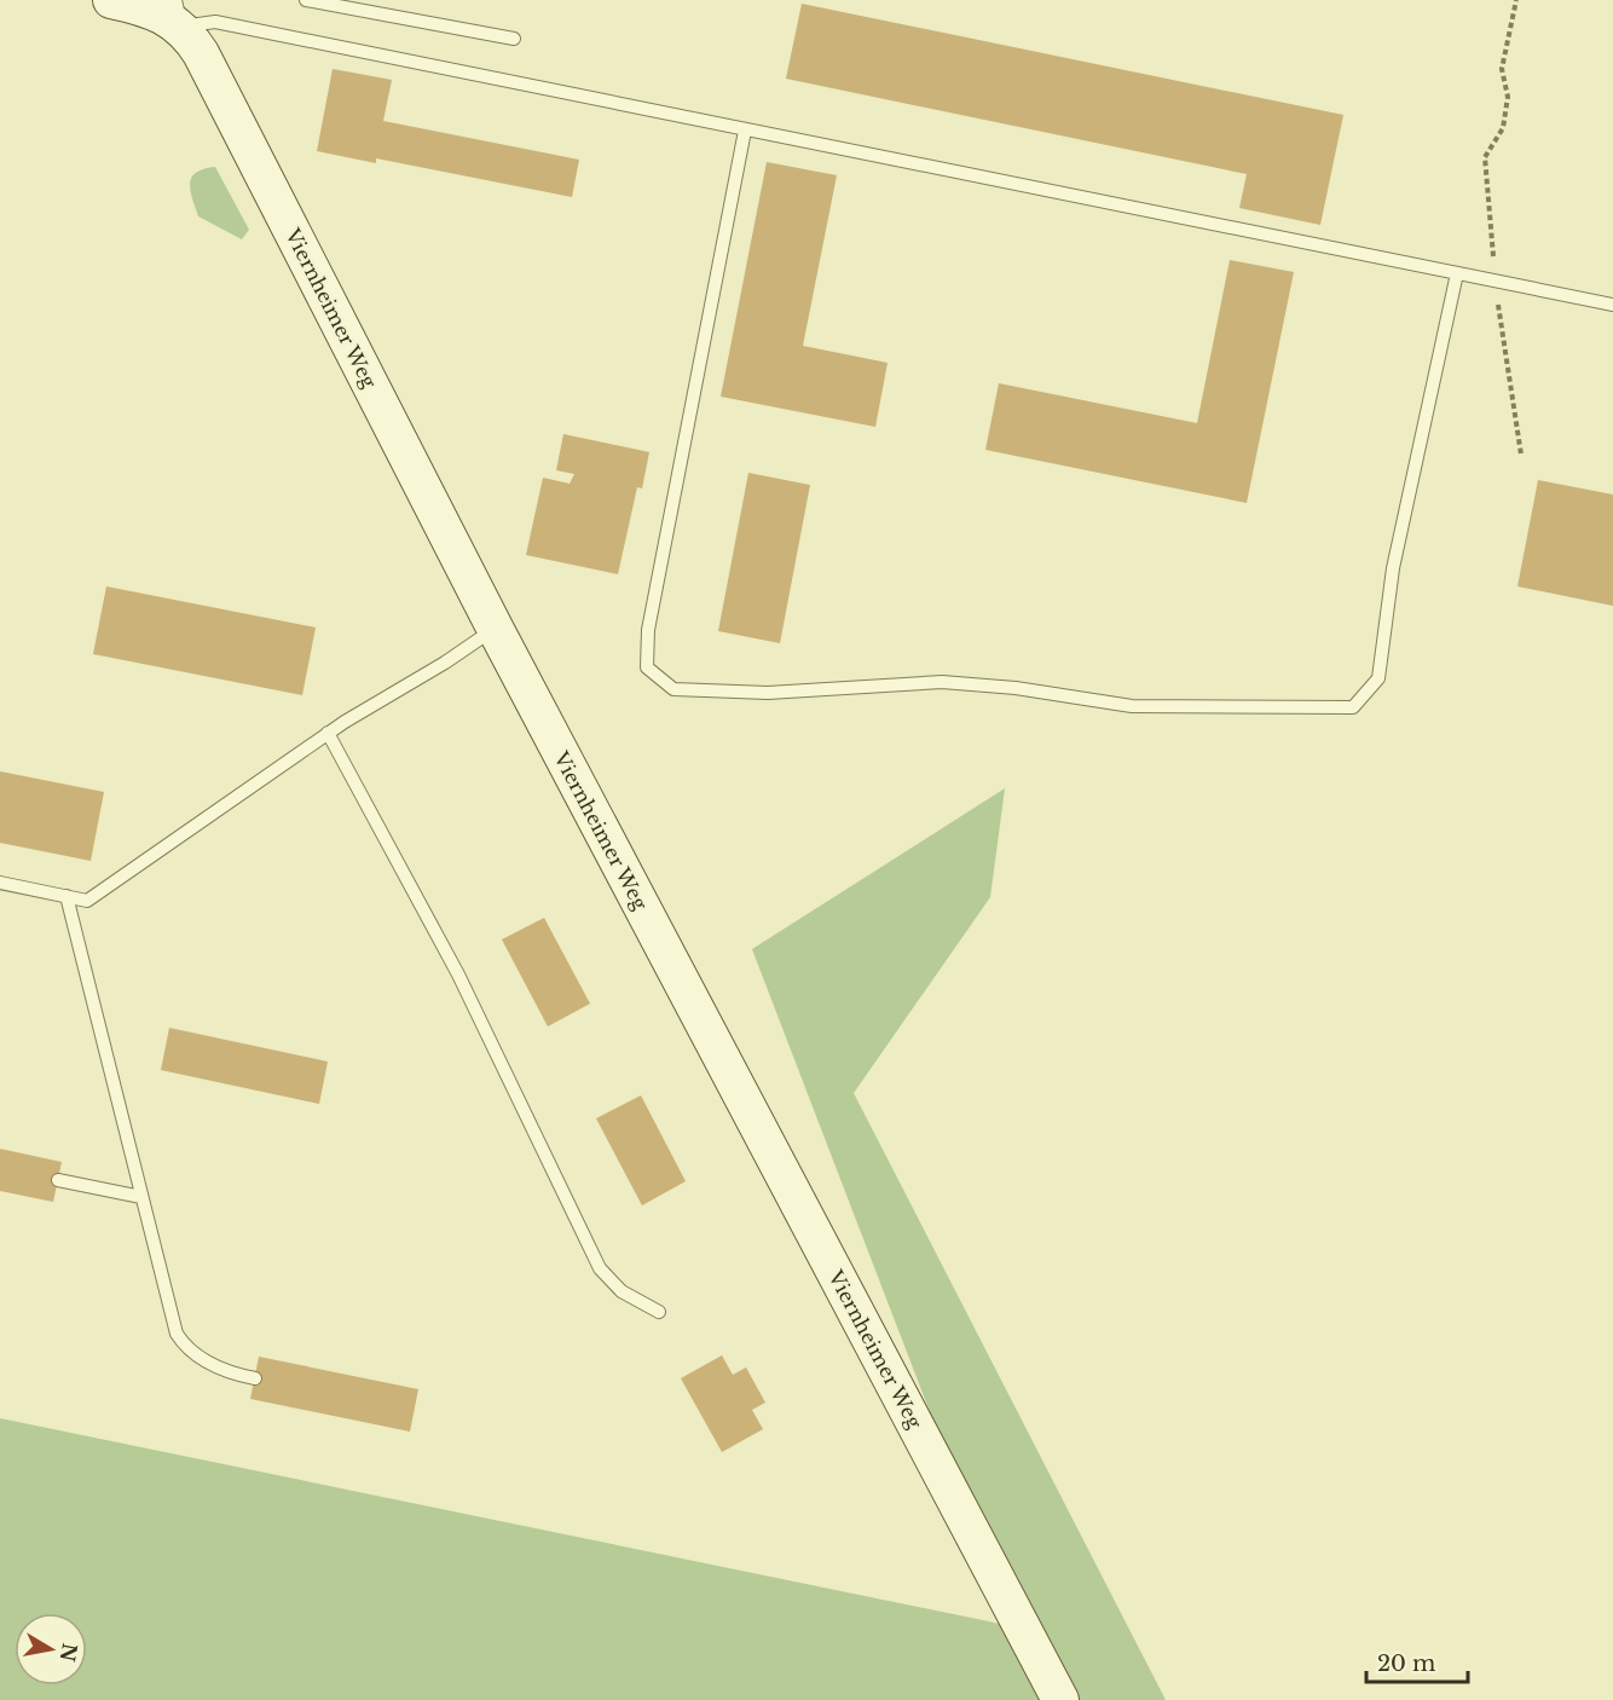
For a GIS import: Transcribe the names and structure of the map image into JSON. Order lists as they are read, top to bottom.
{
  "streets": {
    "street": ["Viernheimer Weg"]
  },
  "scale_bar": "20 m",
  "north": "right"
}
